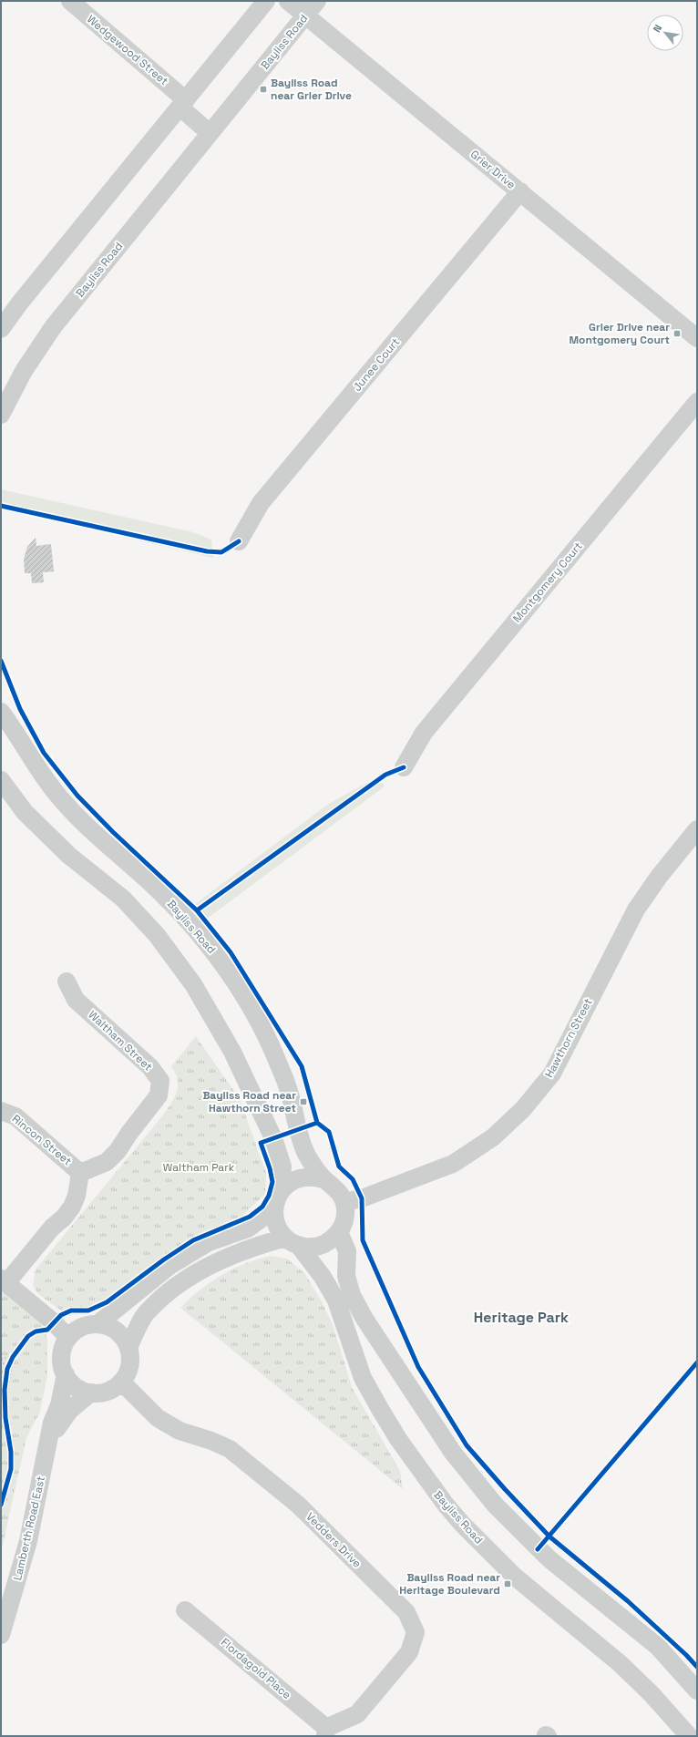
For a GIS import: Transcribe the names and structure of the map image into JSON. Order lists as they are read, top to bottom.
{
  "streets": {
    "street": [
      "Bayliss Road",
      "Wedgewood Street",
      "Grier Drive",
      "Junee Court",
      "Montgomery Court",
      "Hawthorn Street",
      "Waltham Street",
      "Rincon Street",
      "Lamberth Road East",
      "Vedders Drive",
      "Flordagold Place"
    ]
  },
  "crossings": [
    ["Bayliss Road", "Grier Drive"],
    ["Bayliss Road", "Hawthorn Street"],
    ["Grier Drive", "Junee Court"],
    ["Waltham Street", "Rincon Street"],
    ["Lamberth Road East", "Vedders Drive"],
    ["Vedders Drive", "Flordagold Place"]
  ],
  "districts": ["Heritage Park"],
  "parks": ["Waltham Park"],
  "places": {
    "transit": [
      "Bayliss Road near Grier Drive",
      "Grier Drive near Montgomery Court",
      "Bayliss Road near Hawthorn Street",
      "Bayliss Road near Heritage Boulevard"
    ]
  },
  "north": "top left"
}
